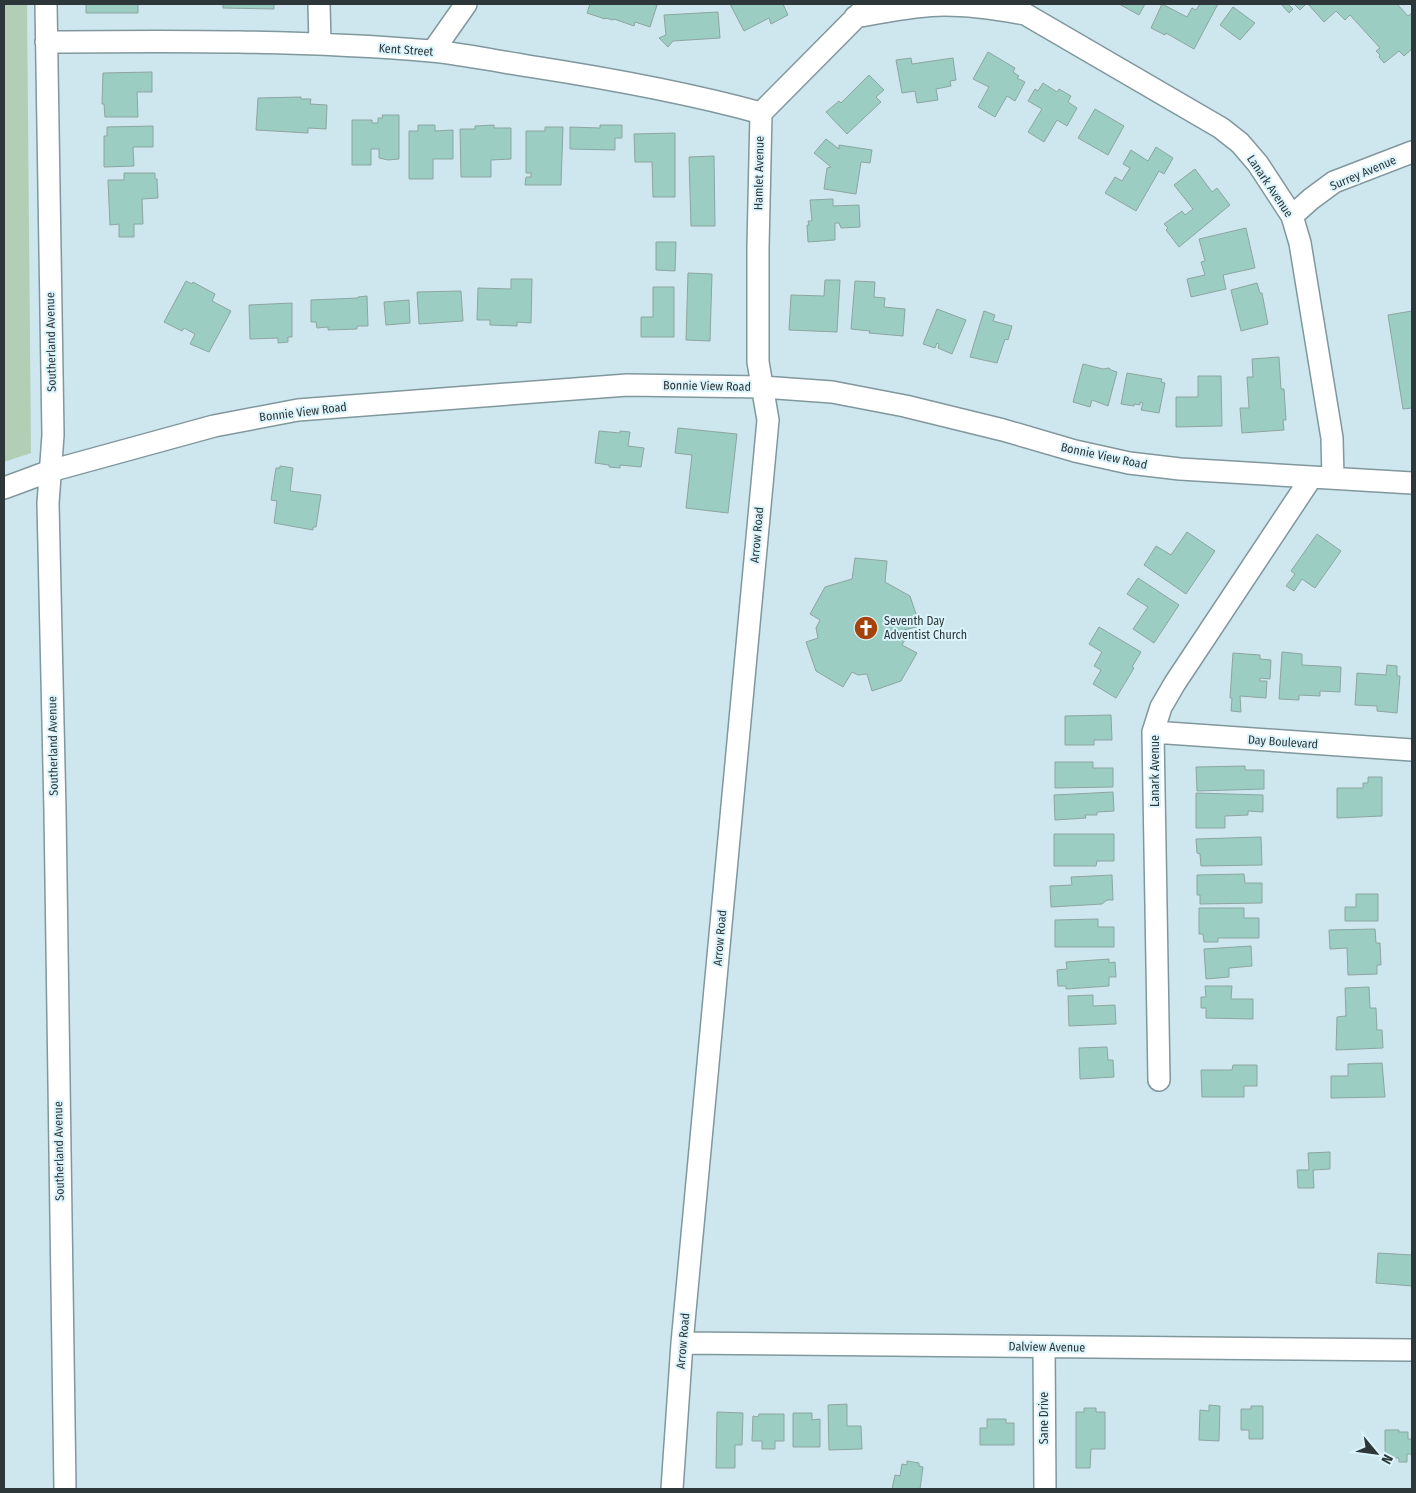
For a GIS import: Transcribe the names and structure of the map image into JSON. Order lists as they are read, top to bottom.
{
  "streets": {
    "street": [
      "Kent Street",
      "Hamlet Avenue",
      "Surrey Avenue",
      "Lanark Avenue",
      "Southerland Avenue",
      "Bonnie View Road",
      "Arrow Road",
      "Day Boulevard",
      "Dalview Avenue",
      "Sane Drive"
    ]
  },
  "crossings": [
    ["Kent Street", "Hamlet Avenue"],
    ["Kent Street", "Southerland Avenue"],
    ["Hamlet Avenue", "Bonnie View Road"],
    ["Hamlet Avenue", "Arrow Road"],
    ["Surrey Avenue", "Lanark Avenue"],
    ["Lanark Avenue", "Bonnie View Road"],
    ["Lanark Avenue", "Day Boulevard"],
    ["Southerland Avenue", "Bonnie View Road"],
    ["Bonnie View Road", "Arrow Road"],
    ["Arrow Road", "Dalview Avenue"],
    ["Dalview Avenue", "Sane Drive"]
  ],
  "places": {
    "church": ["Seventh Day Adventist Church"]
  },
  "north": "bottom right"
}
